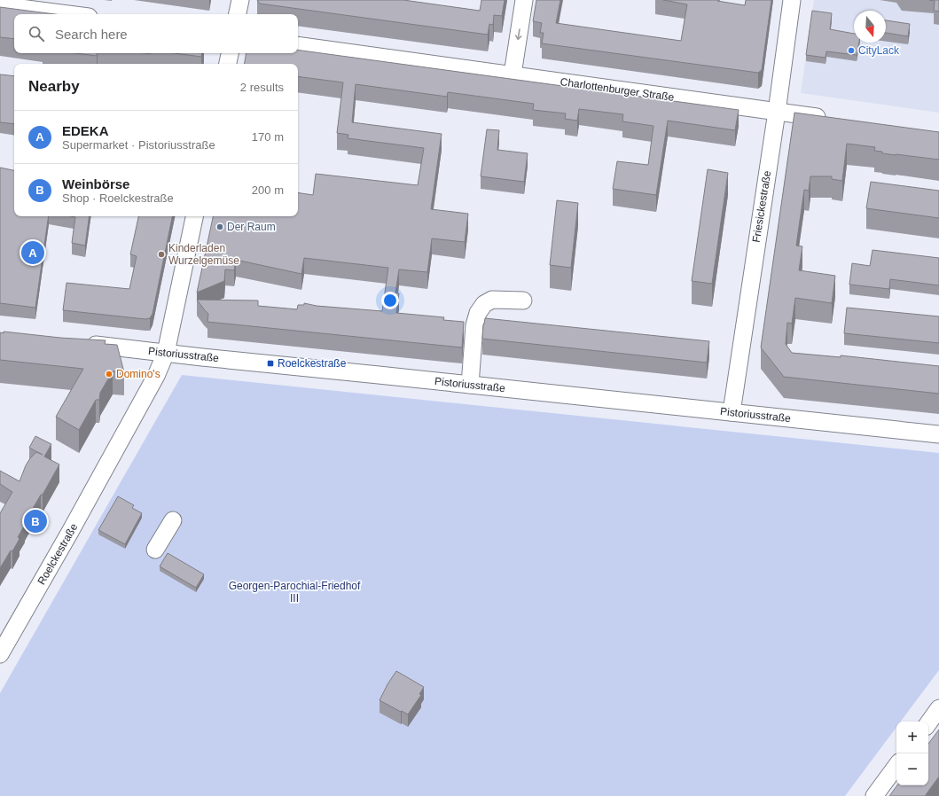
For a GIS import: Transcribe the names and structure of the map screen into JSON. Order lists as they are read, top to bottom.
{
  "streets": {
    "street": [
      "Charlottenburger Straße",
      "Friesickestraße",
      "Pistoriusstraße",
      "Roelckestraße"
    ]
  },
  "crossings": [
    ["Charlottenburger Straße", "Friesickestraße"],
    ["Friesickestraße", "Pistoriusstraße"],
    ["Pistoriusstraße", "Roelckestraße"]
  ],
  "parks": ["Georgen-Parochial-Friedhof III"],
  "places": {
    "other": [
      "CityLack",
      "Der Raum",
      "Kinderladen Wurzelgemüse",
      "Domino's"
    ],
    "transit": ["Roelckestraße"]
  },
  "north": "bottom",
  "page": {
    "search": "Search here",
    "heading": ["Nearby", "2 results"],
    "list": [
      {
        "mark": "A",
        "name": "EDEKA",
        "note": "Supermarket · Pistoriusstraße",
        "value": "170 m"
      },
      {
        "mark": "B",
        "name": "Weinbörse",
        "note": "Shop · Roelckestraße",
        "value": "200 m"
      }
    ],
    "pins": ["A", "B"],
    "map_buttons": ["+", "−"]
  }
}
